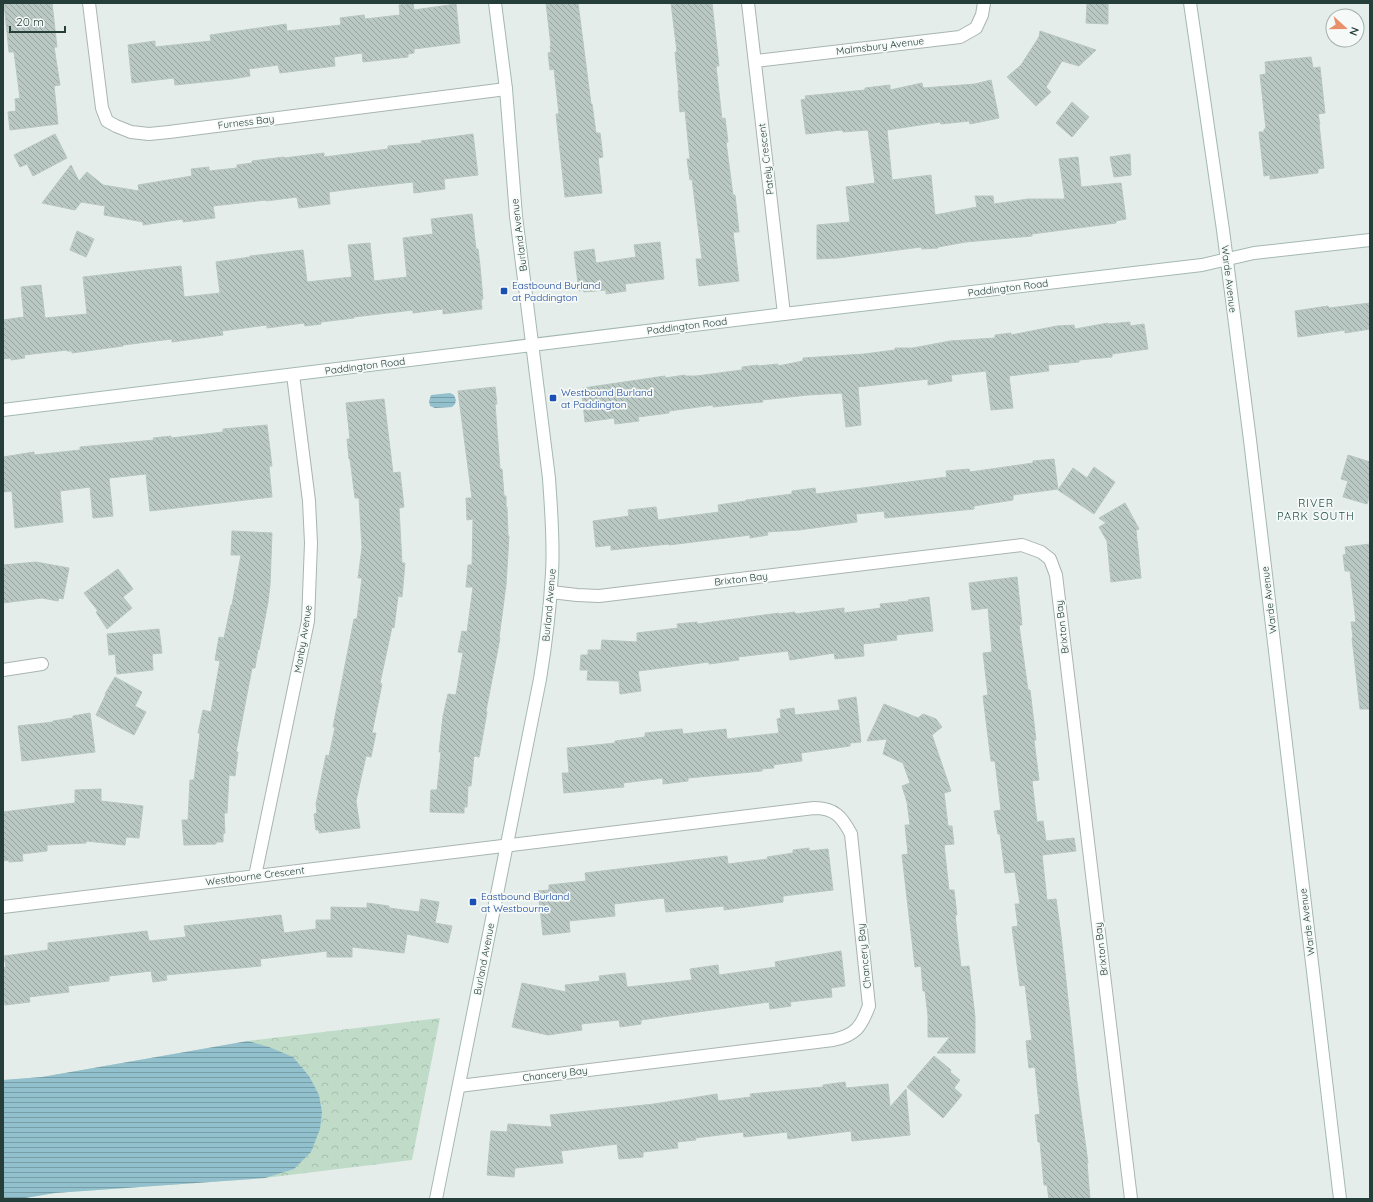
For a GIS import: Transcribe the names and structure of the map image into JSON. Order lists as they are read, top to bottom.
{
  "streets": {
    "street": [
      "Malmsbury Avenue",
      "Furness Bay",
      "Pately Crescent",
      "Burland Avenue",
      "Warde Avenue",
      "Paddington Road",
      "Brixton Bay",
      "Manby Avenue",
      "Westbourne Crescent",
      "Chancery Bay"
    ]
  },
  "crossings": [
    ["Malmsbury Avenue", "Pately Crescent"],
    ["Furness Bay", "Burland Avenue"],
    ["Pately Crescent", "Paddington Road"],
    ["Burland Avenue", "Paddington Road"],
    ["Burland Avenue", "Brixton Bay"],
    ["Burland Avenue", "Westbourne Crescent"],
    ["Burland Avenue", "Chancery Bay"],
    ["Warde Avenue", "Paddington Road"],
    ["Paddington Road", "Manby Avenue"],
    ["Manby Avenue", "Westbourne Crescent"],
    ["Westbourne Crescent", "Chancery Bay"]
  ],
  "districts": ["RIVER PARK SOUTH"],
  "places": {
    "transit": ["Eastbound Burland at Paddington", "Westbound Burland at Paddington", "Eastbound Burland at Westbourne"]
  },
  "scale_bar": "20 m",
  "north": "right"
}
